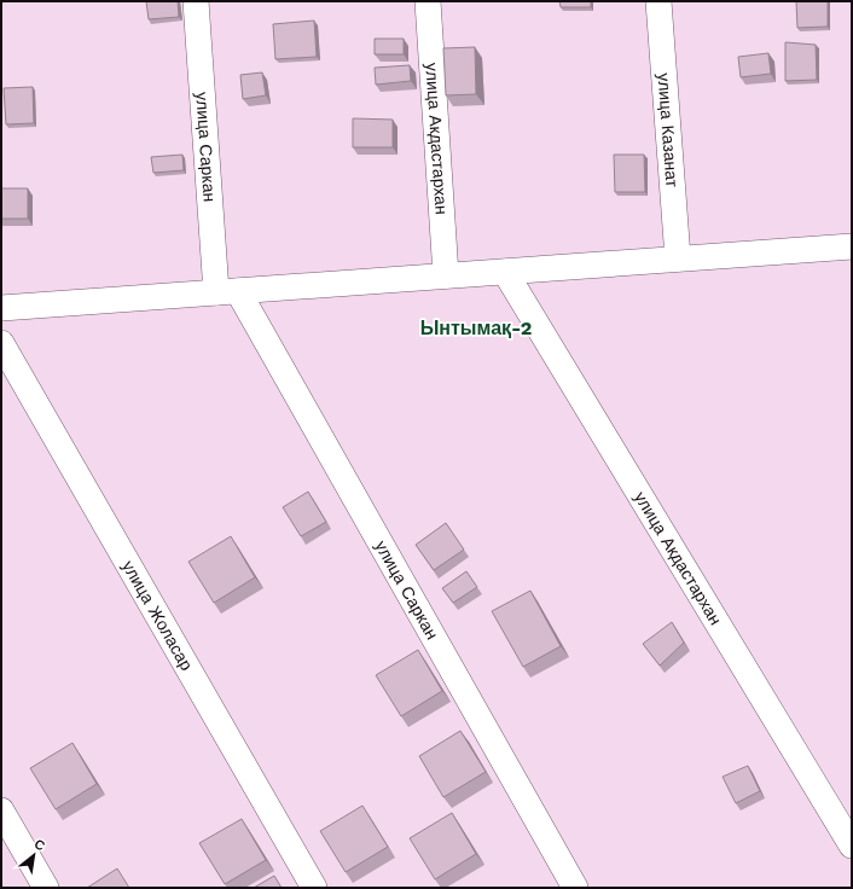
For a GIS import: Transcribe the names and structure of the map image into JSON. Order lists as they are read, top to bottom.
{
  "streets": {
    "street": [
      "улица Казанат",
      "улица Акдастархан",
      "улица Саркан",
      "улица Жоласар"
    ]
  },
  "districts": ["Ынтымақ-2"],
  "north": "top right"
}
